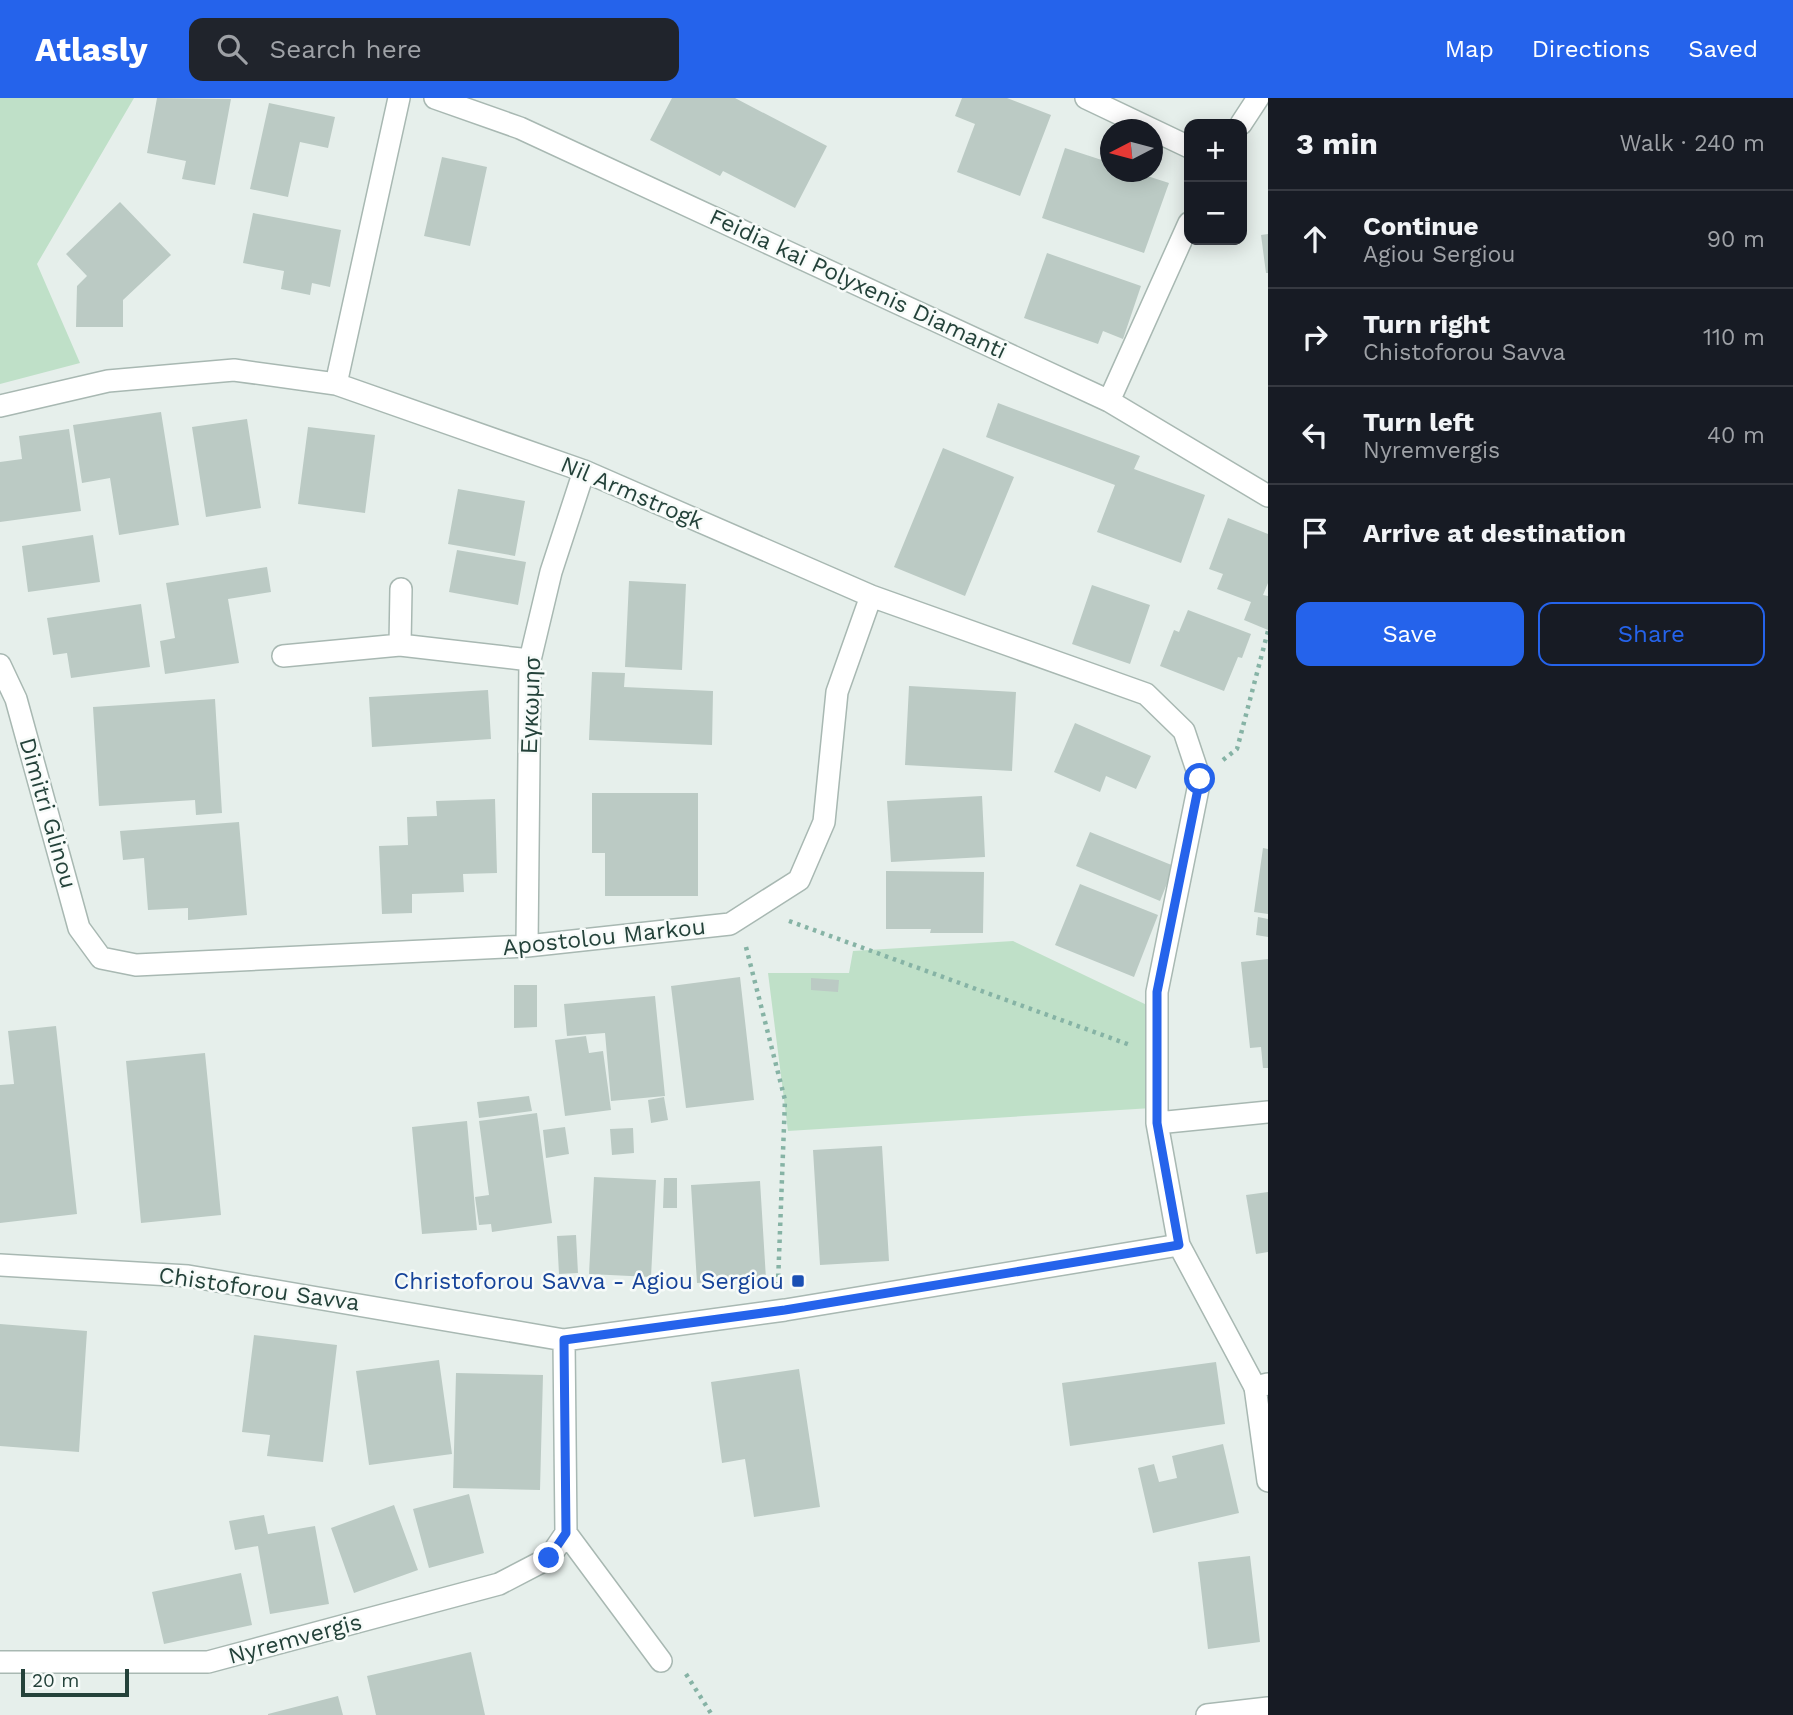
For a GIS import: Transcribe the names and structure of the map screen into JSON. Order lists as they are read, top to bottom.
{
  "streets": {
    "street": [
      "Feidia kai Polyxenis Diamanti",
      "Nil Armstrogk",
      "Εγκωμησ",
      "Dimitri Glinou",
      "Apostolou Markou",
      "Chistoforou Savva",
      "Nyremvergis"
    ]
  },
  "crossings": [
    ["Nil Armstrogk", "Εγκωμησ"],
    ["Nil Armstrogk", "Apostolou Markou"],
    ["Εγκωμησ", "Apostolou Markou"],
    ["Dimitri Glinou", "Apostolou Markou"]
  ],
  "places": {
    "transit": ["Christoforou Savva - Agiou Sergiou"]
  },
  "scale_bar": "20 m",
  "north": "left",
  "page": {
    "header": "Atlasly",
    "search": "Search here",
    "nav": ["Map", "Directions", "Saved"],
    "heading": ["3 min", "Walk · 240 m"],
    "map_buttons": ["+", "−"],
    "list": [
      ["Continue", "Agiou Sergiou", "90 m"],
      ["Turn right", "Chistoforou Savva", "110 m"],
      ["Turn left", "Nyremvergis", "40 m"],
      "Arrive at destination"
    ],
    "buttons": ["Save", "Share"],
    "scale": "20 m"
  }
}
